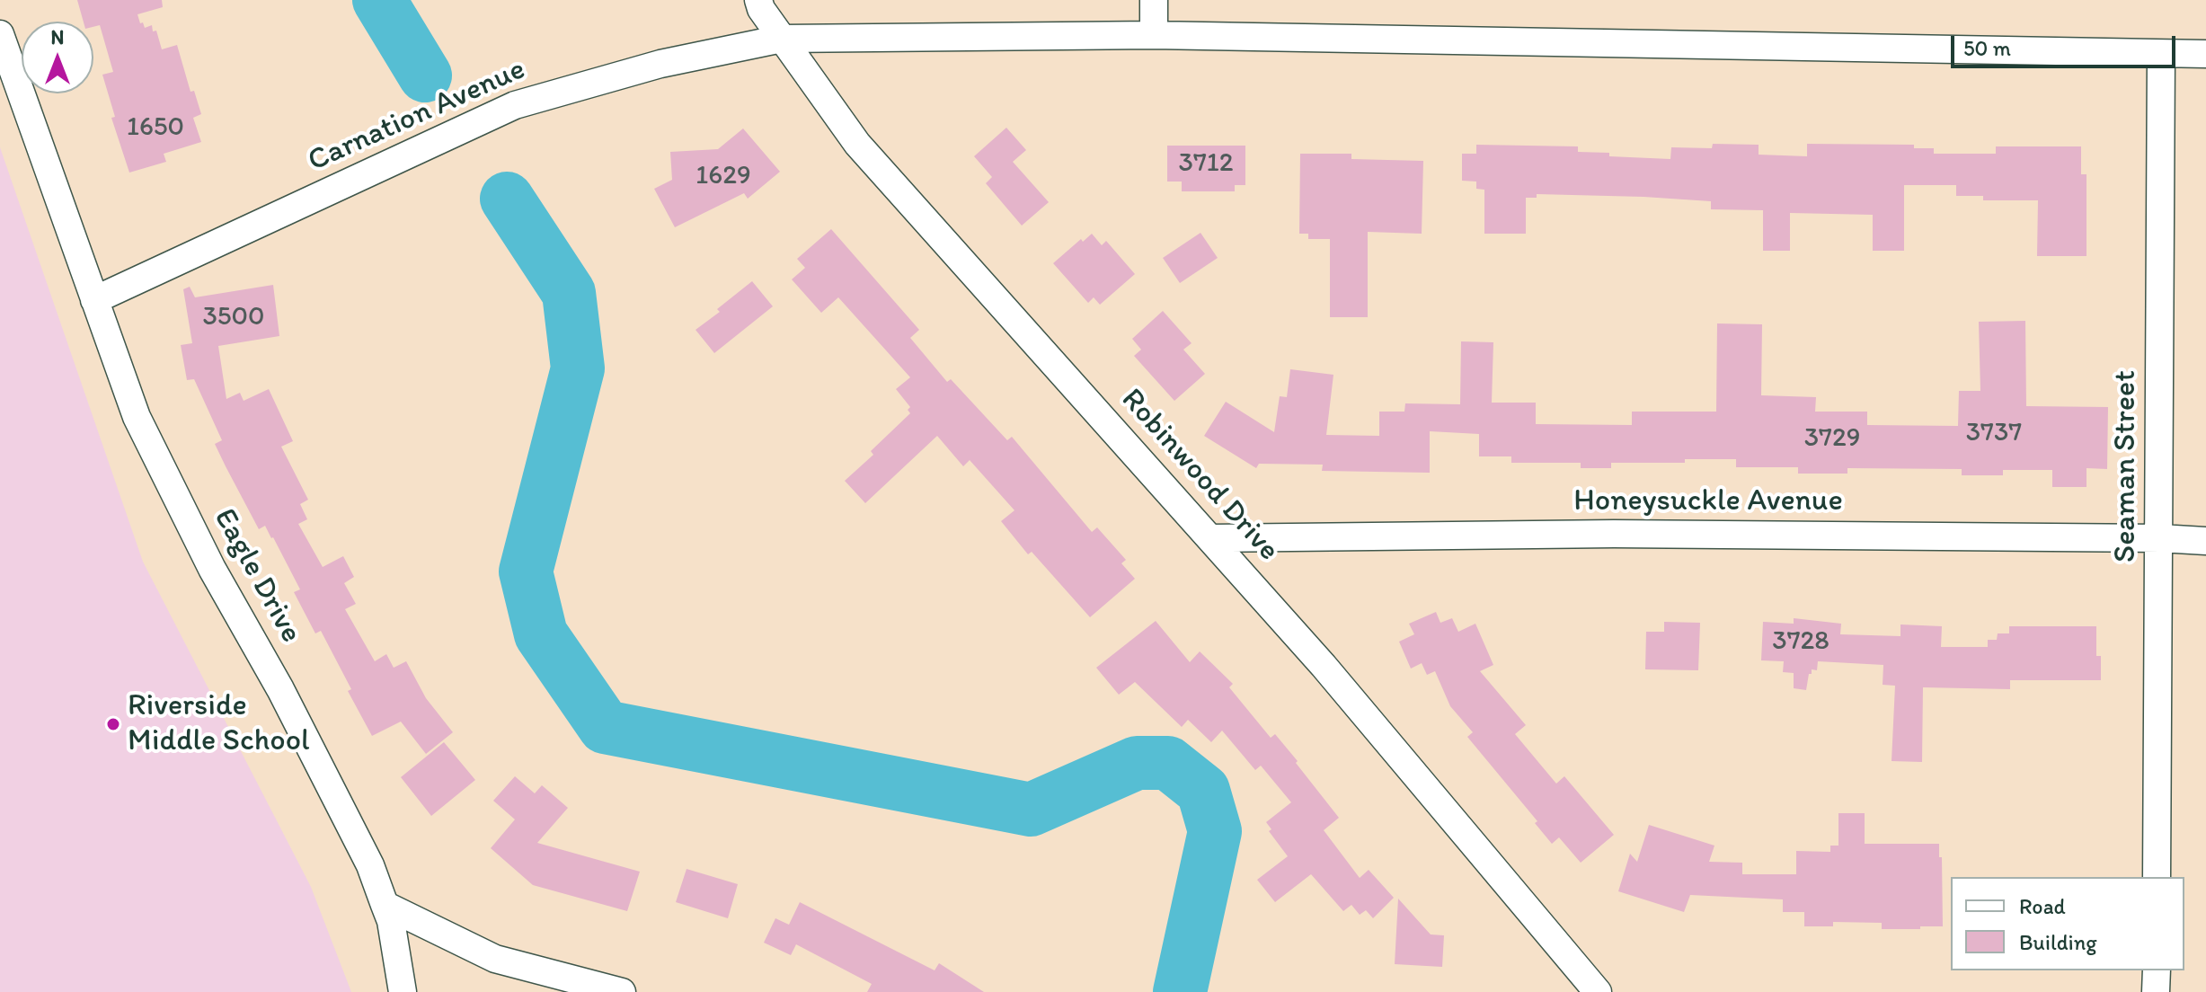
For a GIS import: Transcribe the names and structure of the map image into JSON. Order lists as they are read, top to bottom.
{
  "streets": {
    "street": [
      "Carnation Avenue",
      "Seaman Street",
      "Robinwood Drive",
      "Honeysuckle Avenue",
      "Eagle Drive"
    ]
  },
  "crossings": [
    ["Carnation Avenue", "Seaman Street"],
    ["Carnation Avenue", "Robinwood Drive"],
    ["Carnation Avenue", "Eagle Drive"],
    ["Seaman Street", "Honeysuckle Avenue"],
    ["Robinwood Drive", "Honeysuckle Avenue"]
  ],
  "places": ["Riverside Middle School"],
  "house_numbers": [
    "1650",
    "3712",
    "1629",
    "3500",
    "3737",
    "3729",
    "3728"
  ],
  "legend": ["Road", "Building"],
  "scale_bar": "50 m",
  "north": "top"
}
